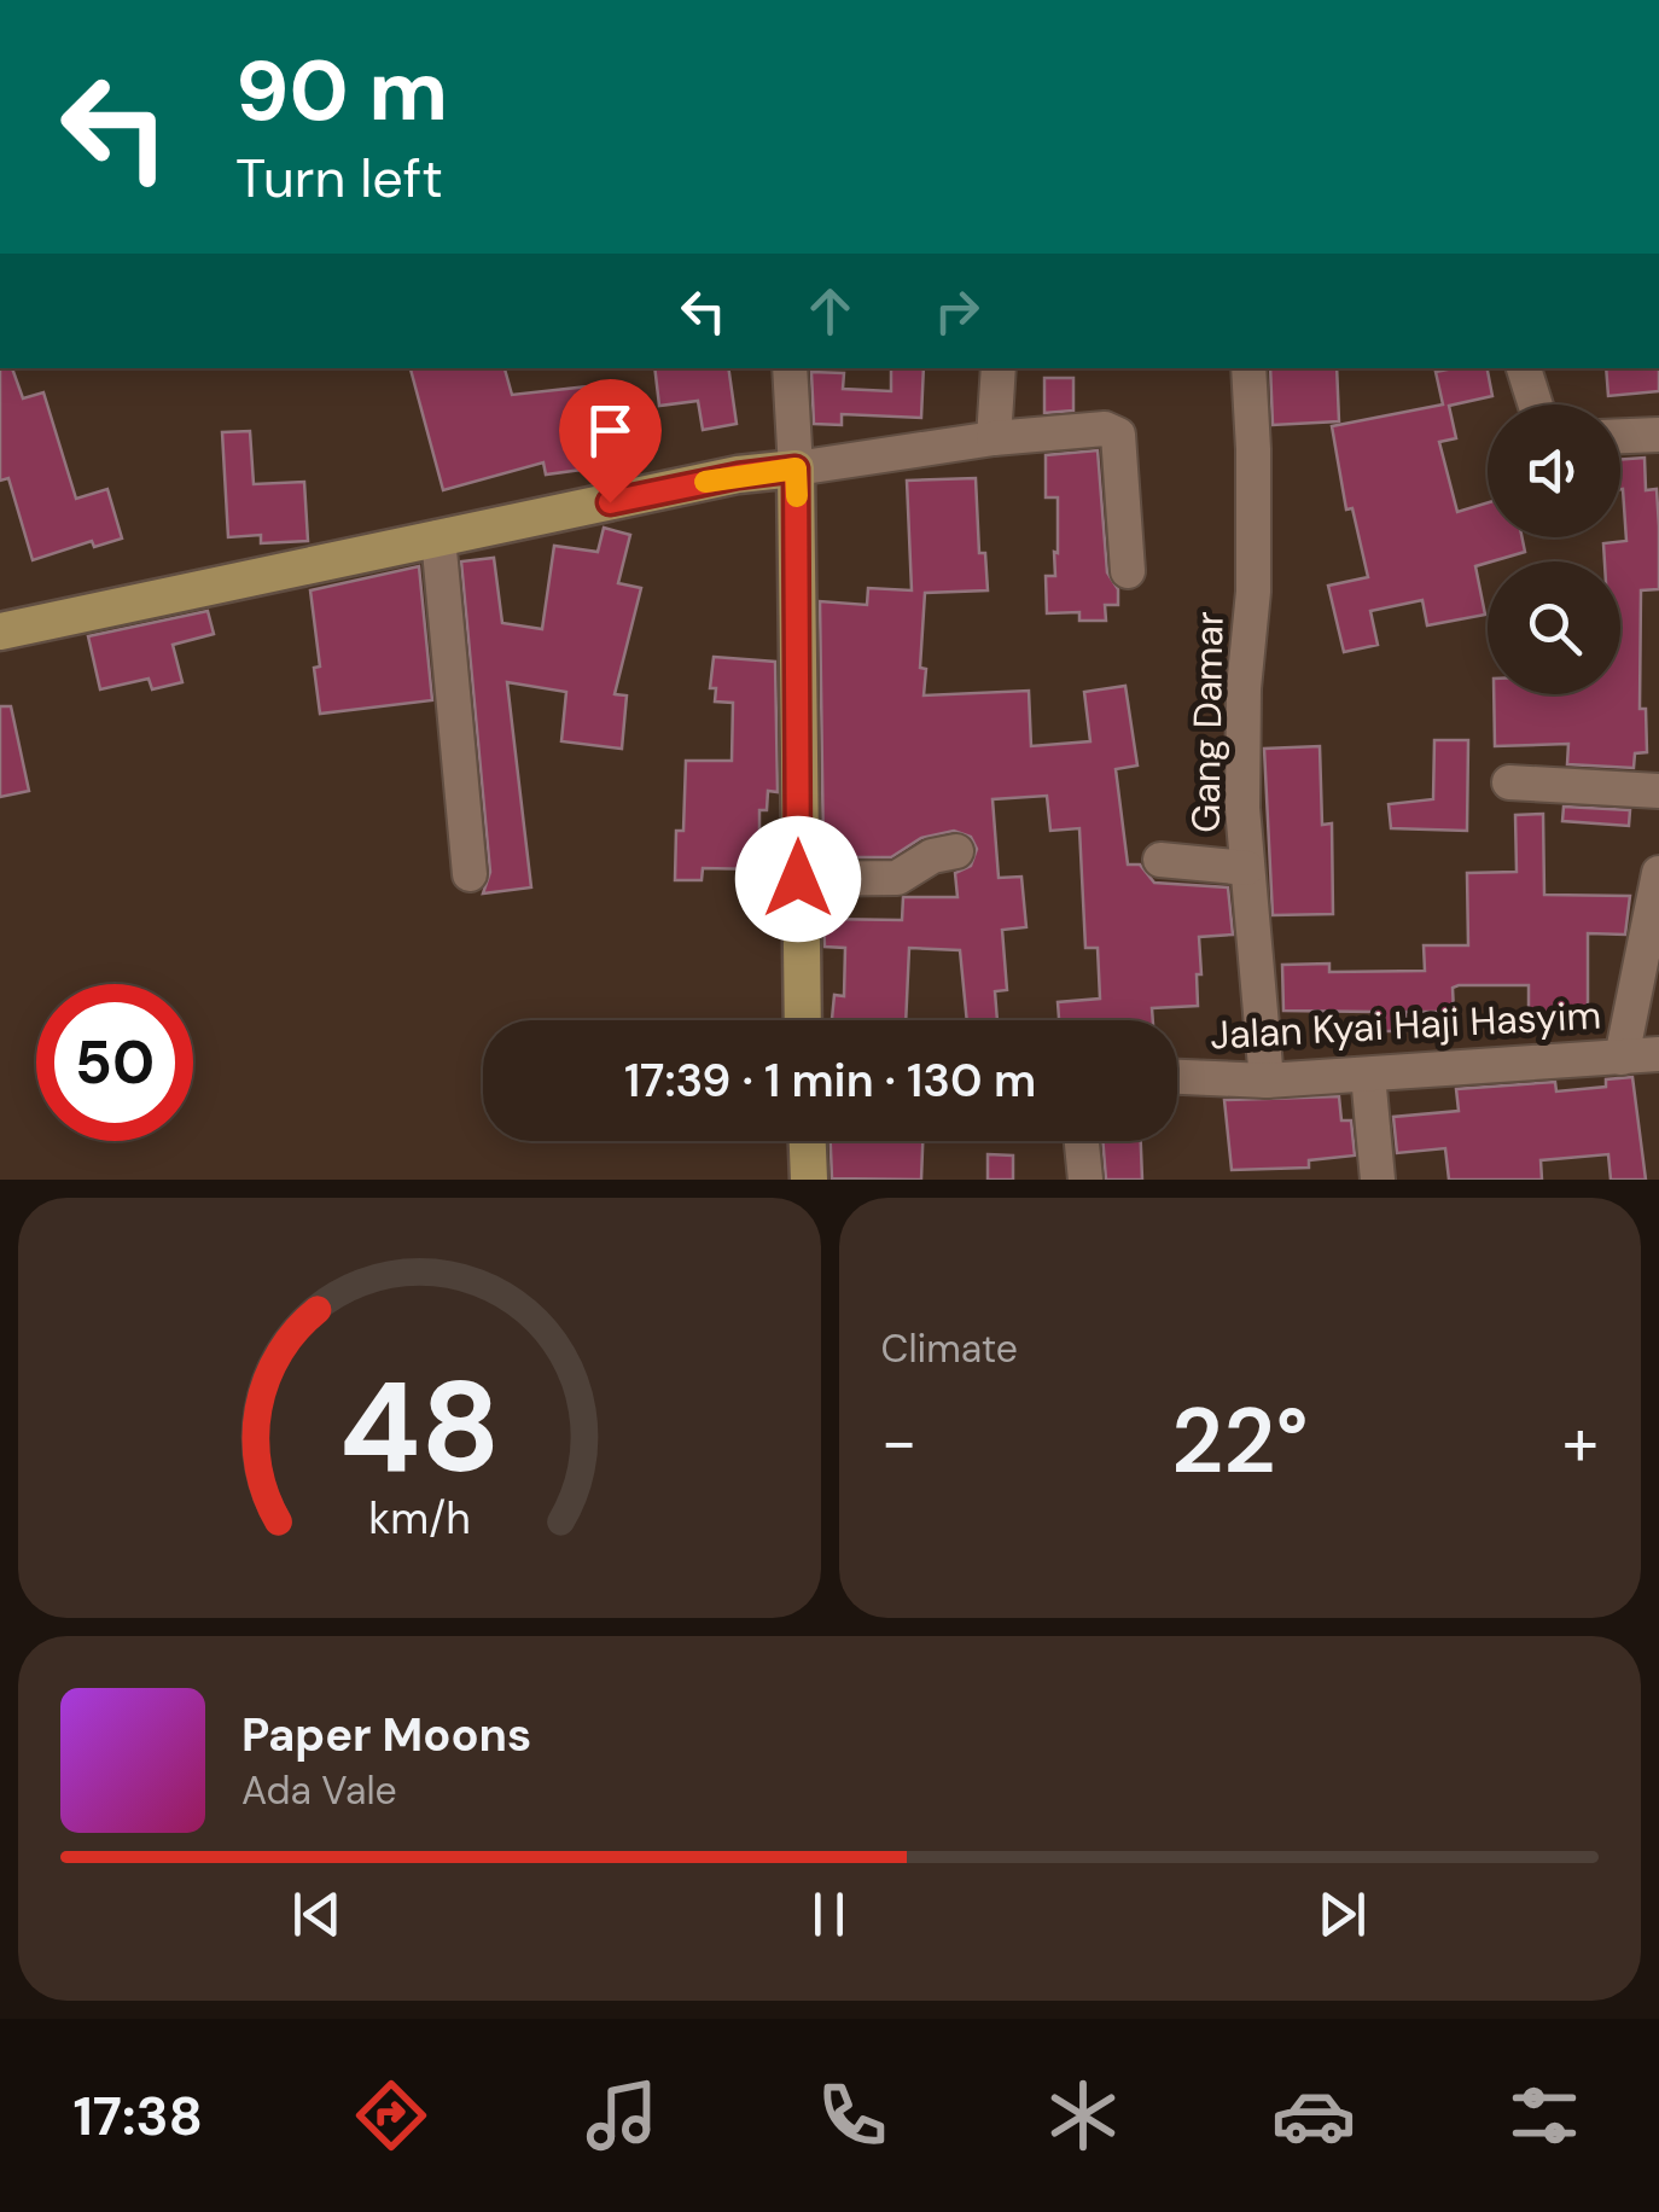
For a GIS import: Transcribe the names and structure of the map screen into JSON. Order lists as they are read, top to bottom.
{
  "streets": {
    "street": ["Gang Damar", "Jalan Kyai Haji Hasyim"]
  },
  "crossings": [
    ["Gang Damar", "Jalan Kyai Haji Hasyim"]
  ],
  "page": {
    "turn": ["90 m", "Turn left"],
    "limit": "50",
    "trip": "17:39 · 1 min · 130 m",
    "tile": "Climate",
    "heat": ["−", "22°", "+"],
    "song": ["Paper Moons", "Ada Vale"],
    "tabs": "17:38",
    "gauge": ["48", "km/h"]
  }
}
